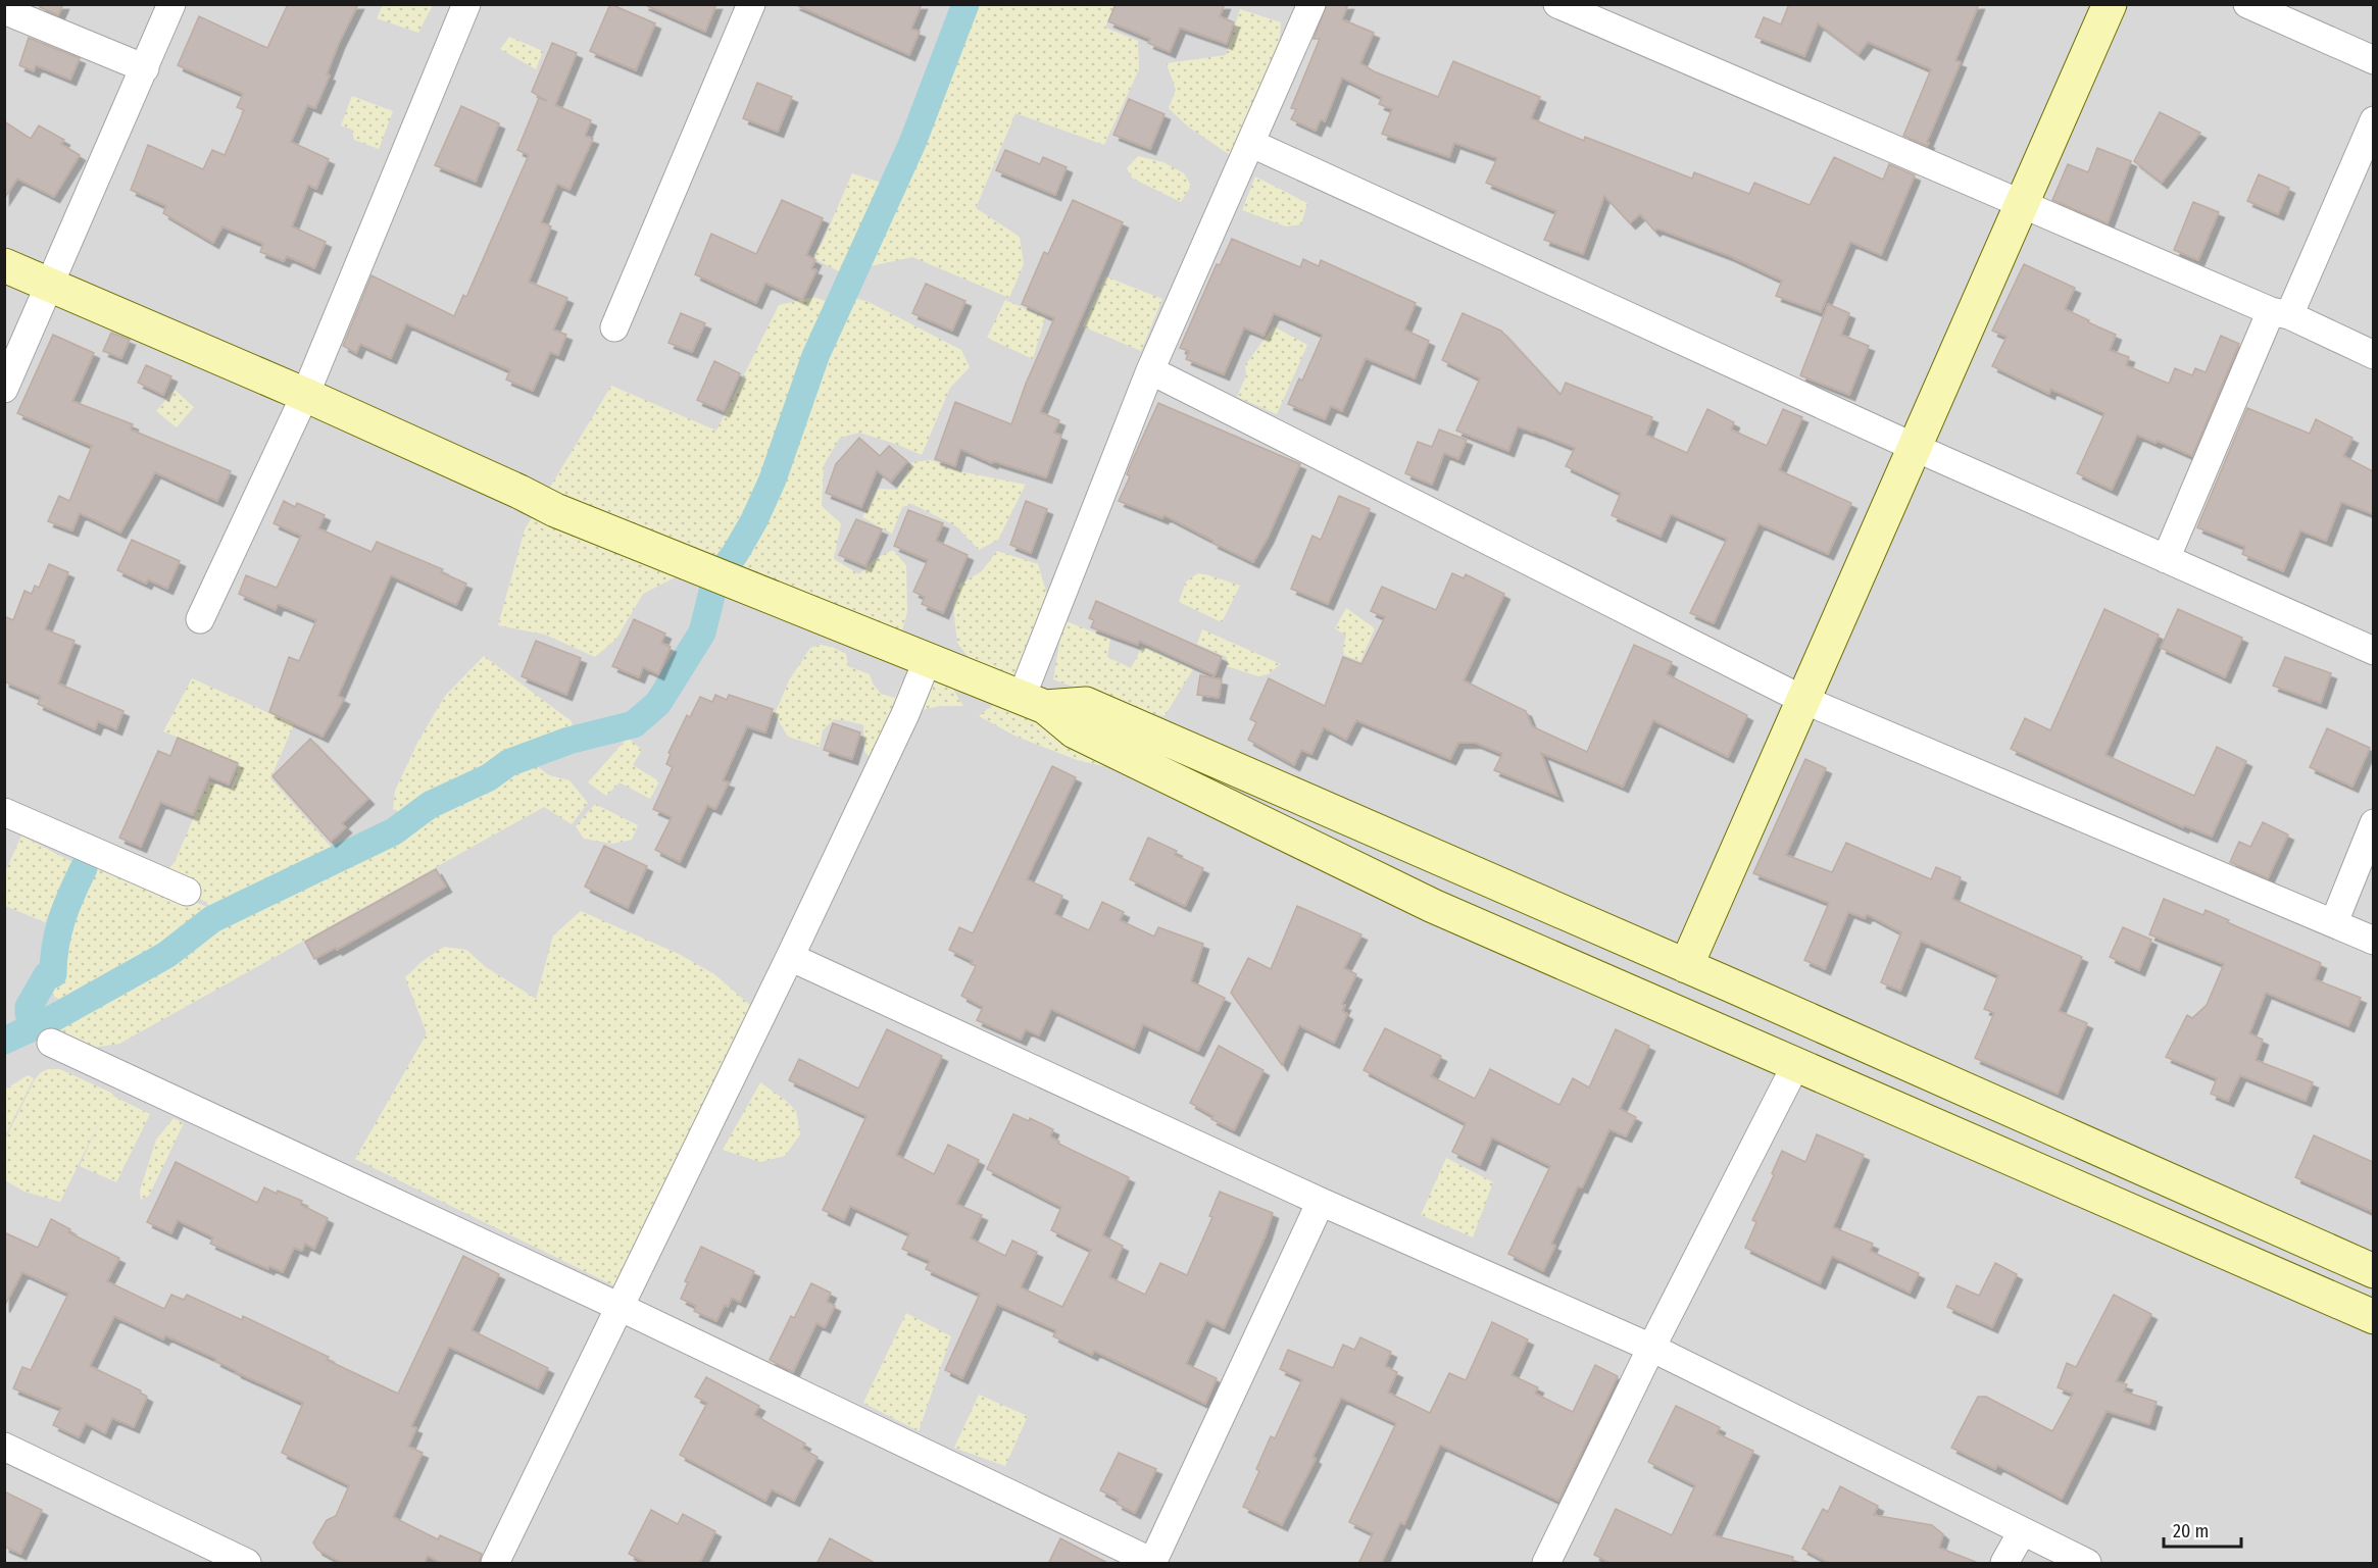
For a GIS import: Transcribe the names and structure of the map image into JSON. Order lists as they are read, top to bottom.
{
  "scale_bar": "20 m"
}
